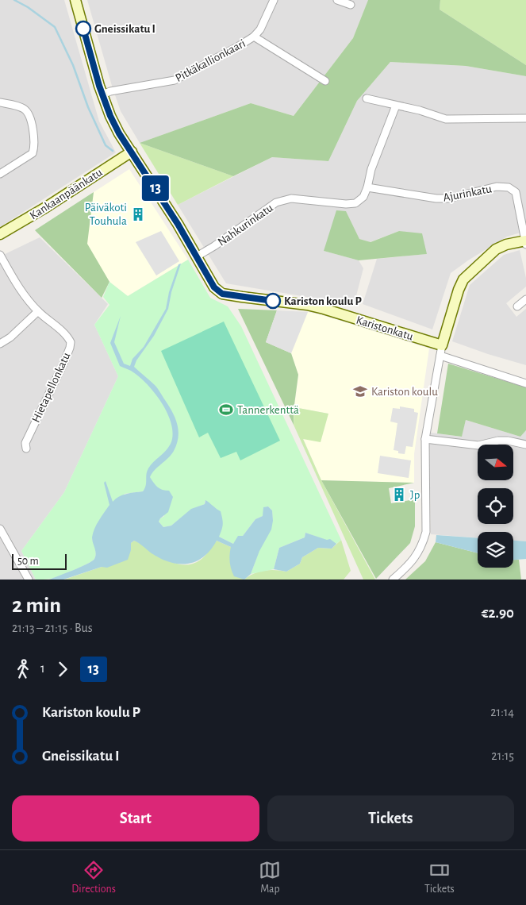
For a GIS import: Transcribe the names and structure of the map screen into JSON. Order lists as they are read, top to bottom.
{
  "streets": {
    "street": [
      "Pitkäkallionkaari",
      "Ajurinkatu",
      "Kankaanpäänkatu",
      "Nahkurinkatu",
      "Karistonkatu",
      "Hietapellonkatu"
    ]
  },
  "crossings": [
    ["Pitkäkallionkaari", "Karistonkatu"],
    ["Ajurinkatu", "Nahkurinkatu"],
    ["Kankaanpäänkatu", "Karistonkatu"],
    ["Nahkurinkatu", "Karistonkatu"]
  ],
  "places": {
    "other": ["Gneissikatu I", "Kariston koulu P"],
    "building": ["Päiväkoti Touhula", "Jp"],
    "school or university": ["Kariston koulu"],
    "sports": ["Tannerkenttä"]
  },
  "lines": ["bus line 13"],
  "scale_bar": "50 m",
  "north": "right",
  "page": {
    "on_map": "13",
    "scale": "50 m",
    "heading": ["2 min", "21:13 – 21:15 · Bus", "€2.90"],
    "legs": ["1", "13"],
    "list": [
      {
        "name": "Kariston koulu P",
        "value": "21:14"
      },
      {
        "name": "Gneissikatu I",
        "value": "21:15"
      }
    ],
    "buttons": ["Start", "Tickets"],
    "tabs": ["Directions", "Map", "Tickets"]
  }
}
